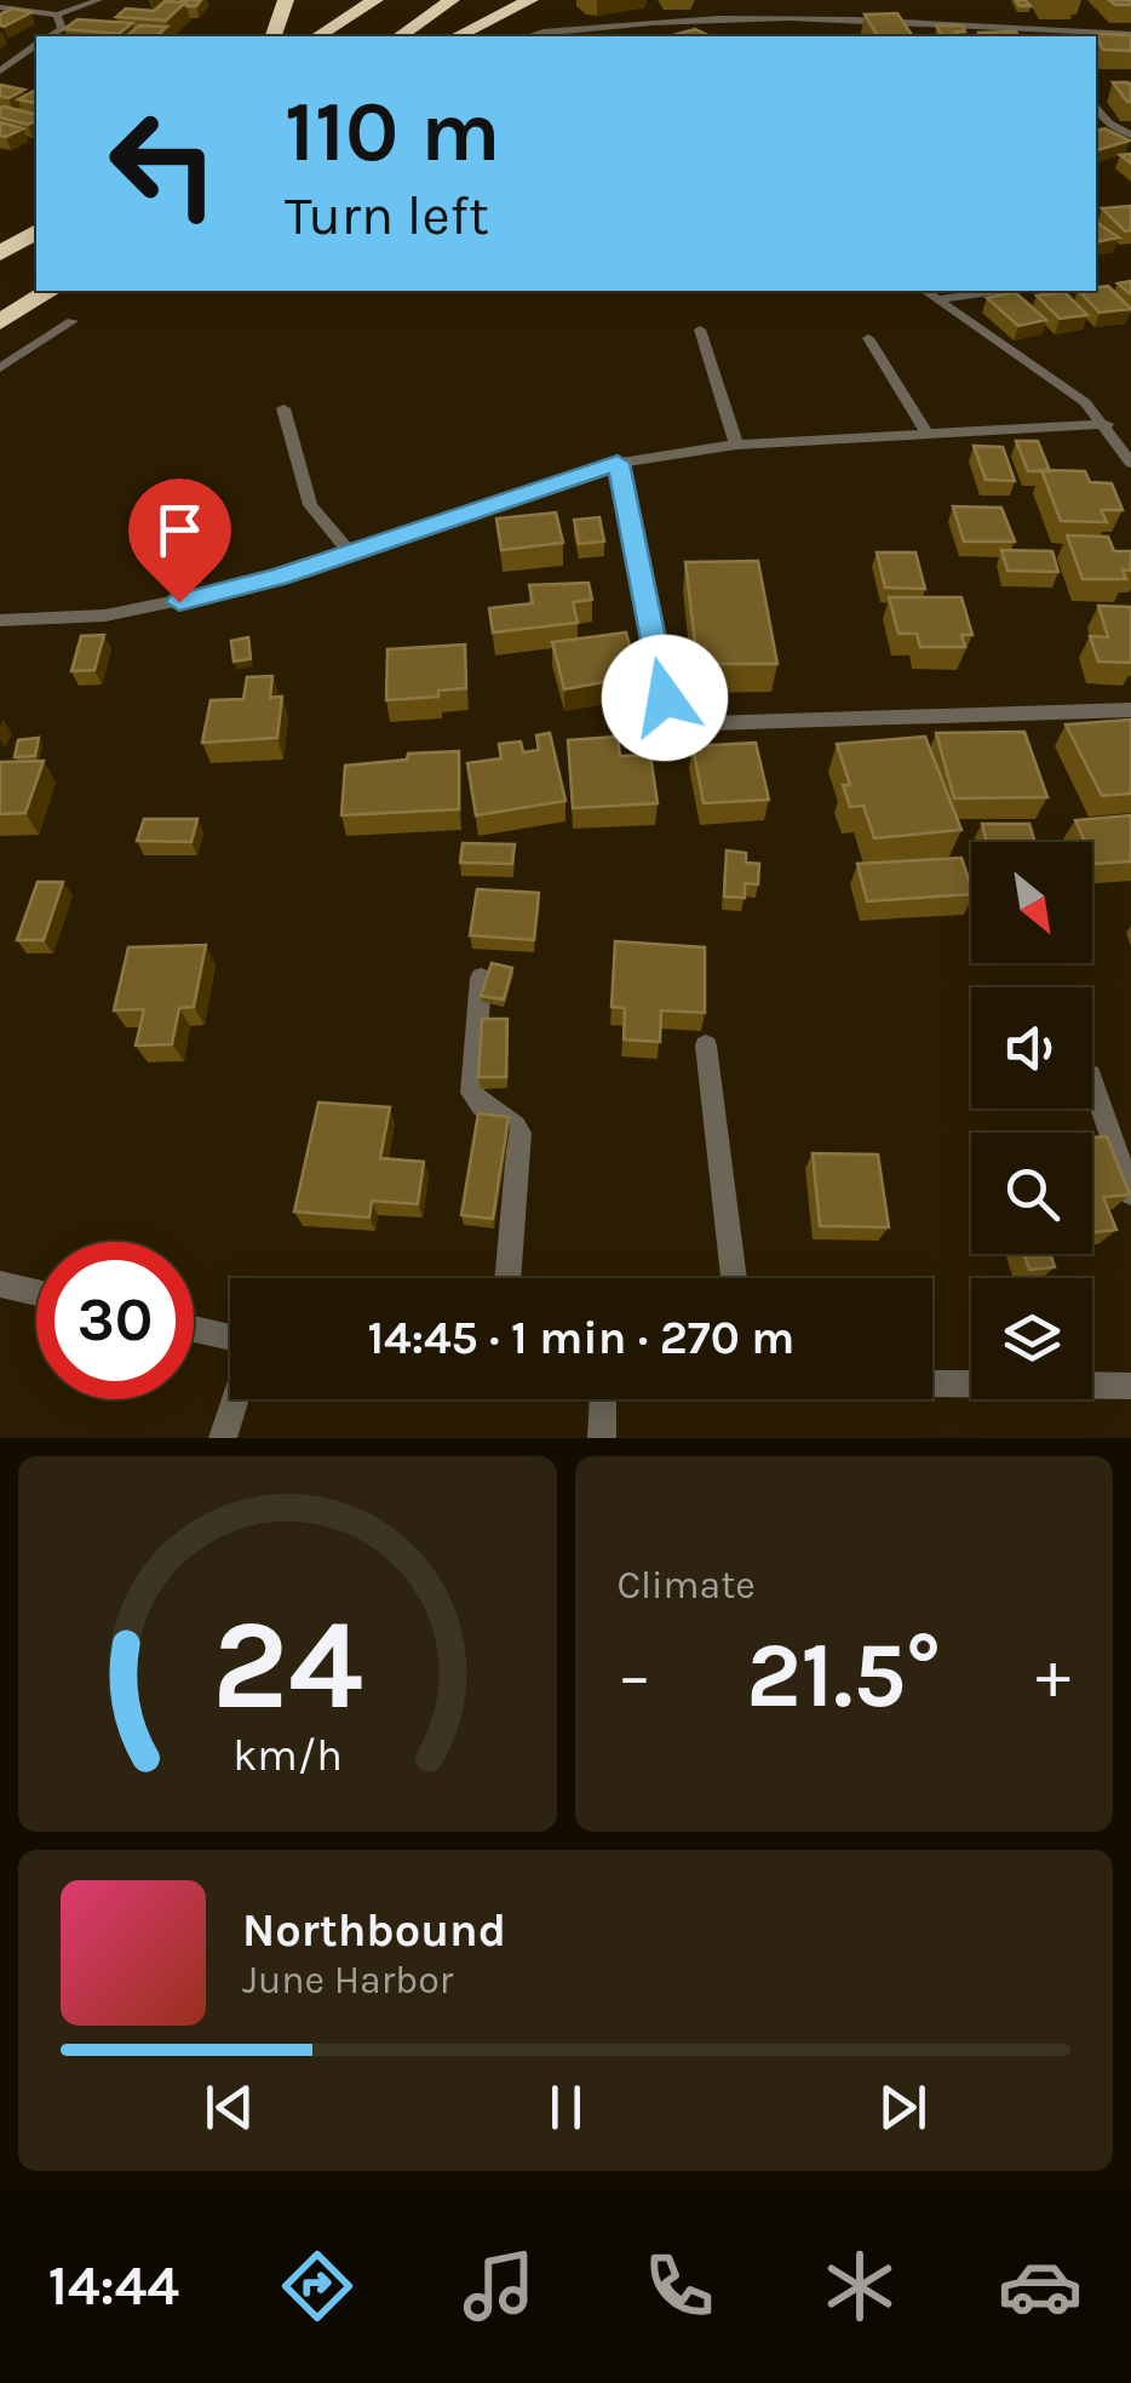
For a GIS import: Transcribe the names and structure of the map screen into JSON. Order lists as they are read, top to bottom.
{
  "north": "bottom right",
  "page": {
    "turn": ["110 m", "Turn left"],
    "limit": "30",
    "trip": "14:45 · 1 min · 270 m",
    "tile": "Climate",
    "heat": ["−", "21.5°", "+"],
    "song": ["Northbound", "June Harbor"],
    "tabs": "14:44",
    "gauge": ["24", "km/h"]
  }
}
